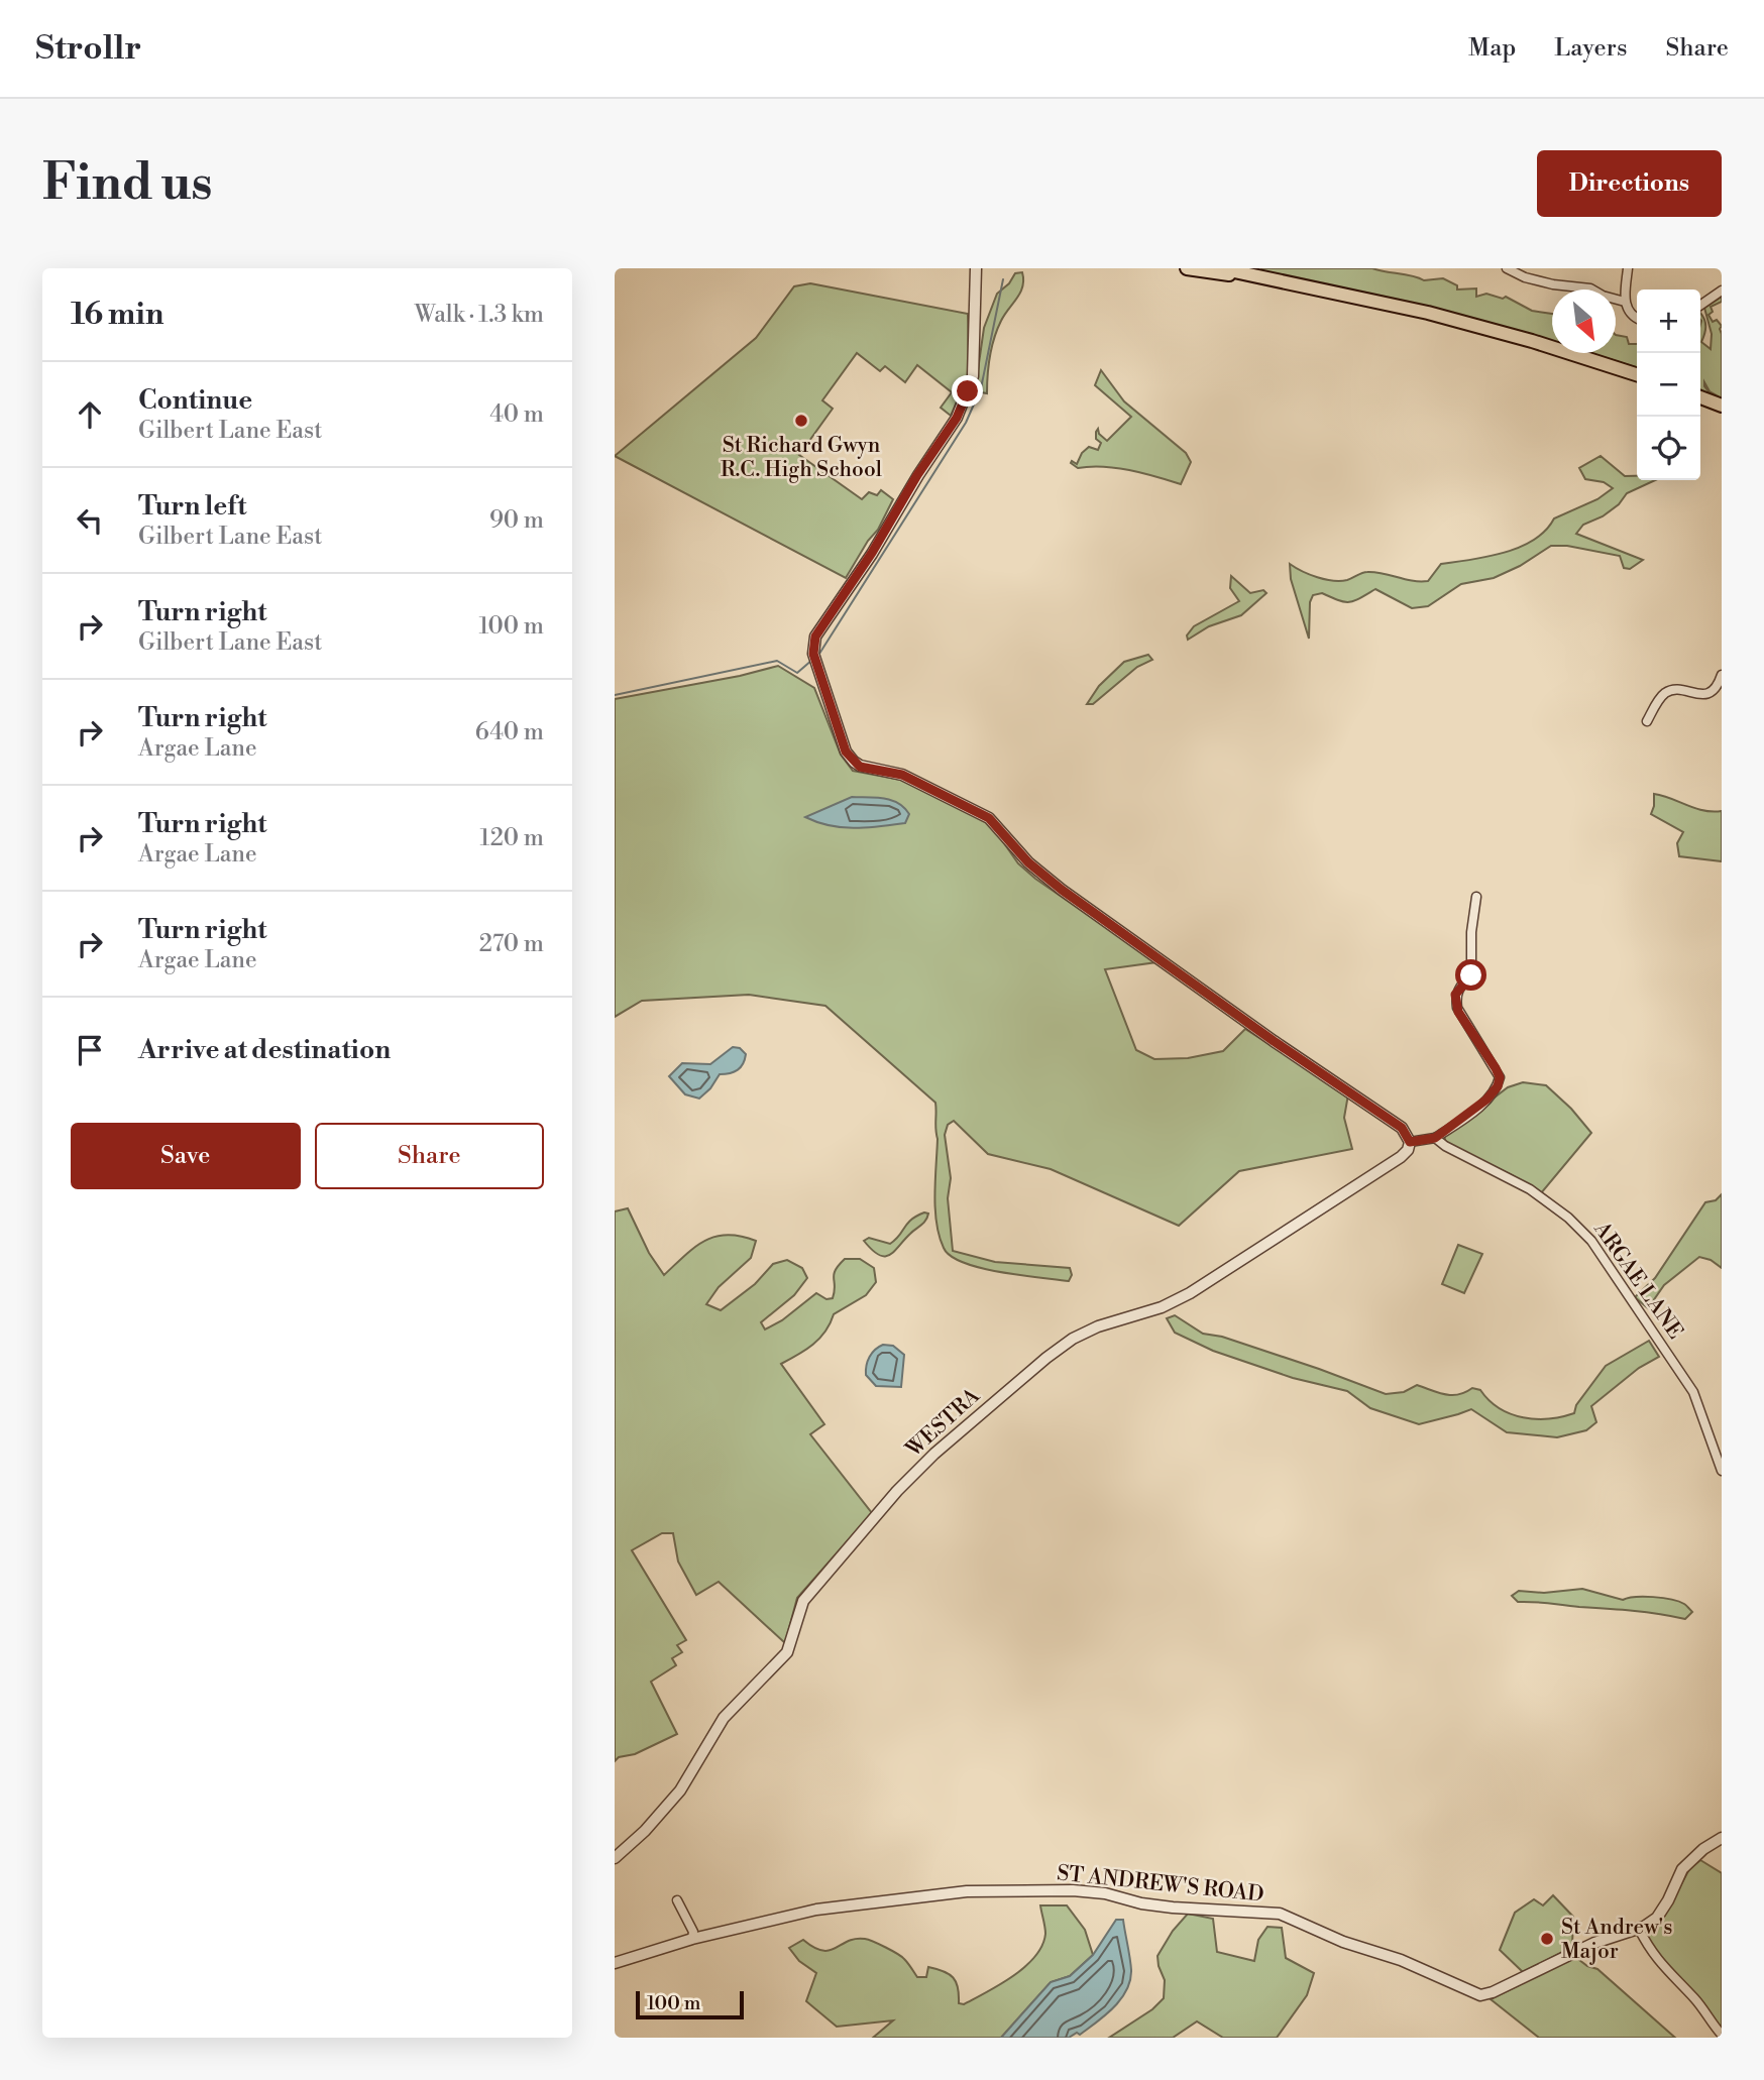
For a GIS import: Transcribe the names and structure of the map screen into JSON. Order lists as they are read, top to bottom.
{
  "streets": {
    "street": ["ARGAE LANE", "WESTRA", "ST ANDREW'S ROAD"]
  },
  "places": ["St Richard Gwyn R.C. High School", "St Andrew's Major"],
  "scale_bar": "100 m",
  "north": "bottom right",
  "page": {
    "header": "Strollr",
    "nav": ["Map", "Layers", "Share"],
    "buttons": [
      "Directions",
      ["Save", "Share"]
    ],
    "title": "Find us",
    "heading": ["16 min", "Walk · 1.3 km"],
    "map_buttons": ["+", "−"],
    "list": [
      ["Continue", "Gilbert Lane East", "40 m"],
      ["Turn left", "Gilbert Lane East", "90 m"],
      ["Turn right", "Gilbert Lane East", "100 m"],
      ["Turn right", "Argae Lane", "640 m"],
      ["Turn right", "Argae Lane", "120 m"],
      ["Turn right", "Argae Lane", "270 m"],
      "Arrive at destination"
    ],
    "scale": "100 m"
  }
}
